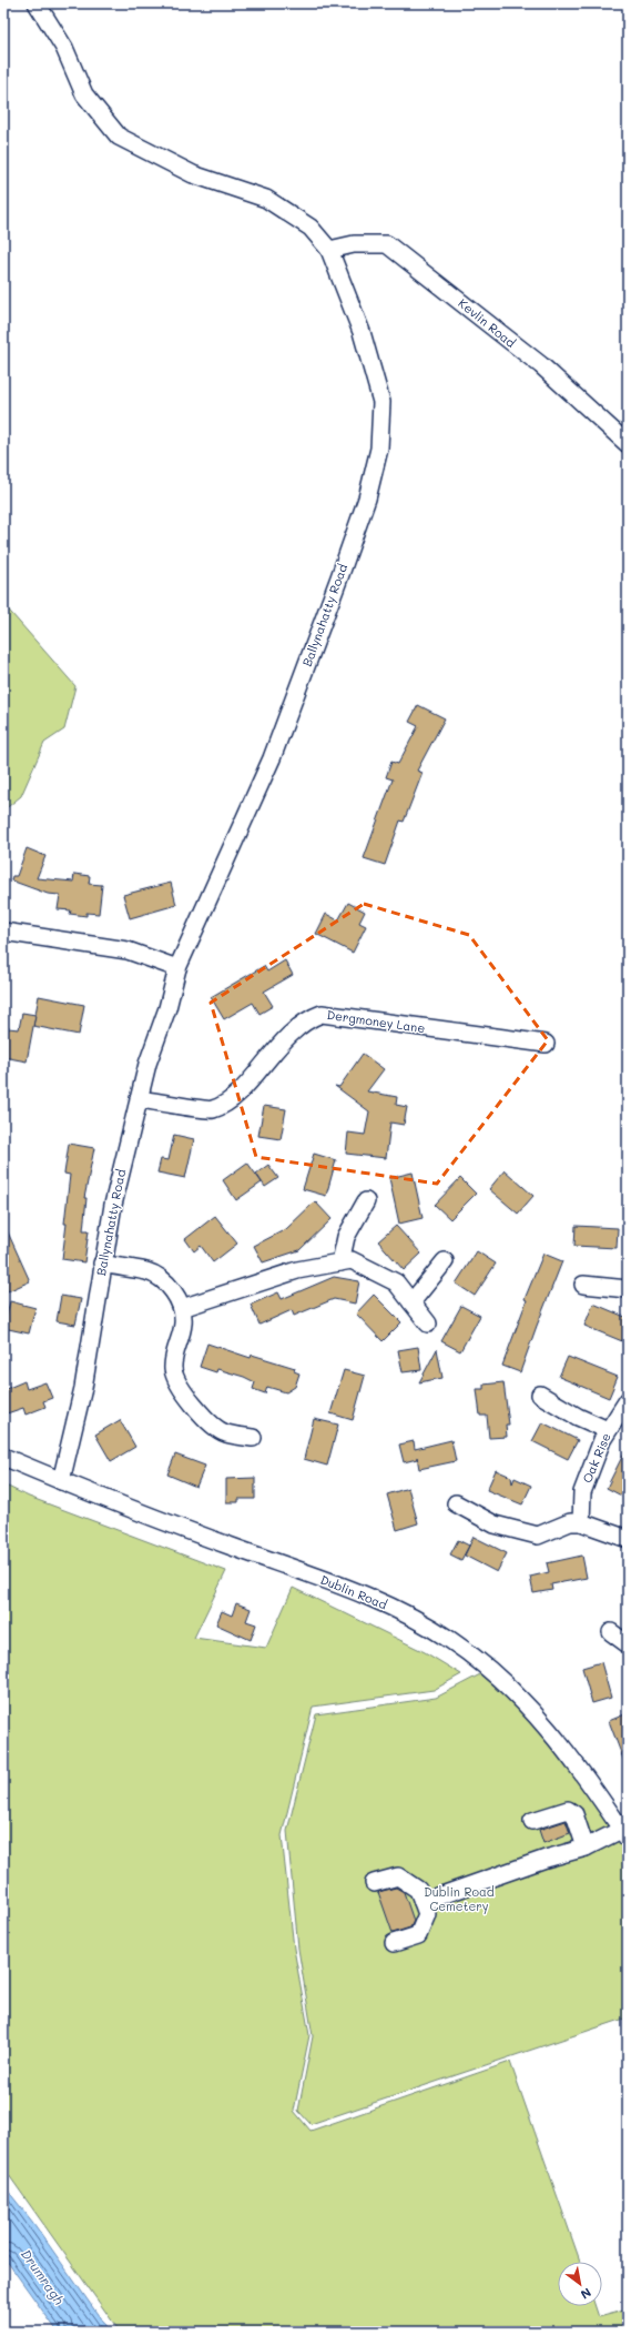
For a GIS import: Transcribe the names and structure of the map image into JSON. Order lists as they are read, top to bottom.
{
  "streets": {
    "street": [
      "Kevlin Road",
      "Ballynahatty Road",
      "Dergmoney Lane",
      "Oak Rise",
      "Dublin Road"
    ]
  },
  "crossings": [
    ["Kevlin Road", "Ballynahatty Road"],
    ["Ballynahatty Road", "Dergmoney Lane"],
    ["Ballynahatty Road", "Dublin Road"]
  ],
  "water": ["Drumragh"],
  "parks": ["Dublin Road Cemetery"],
  "north": "bottom right"
}
